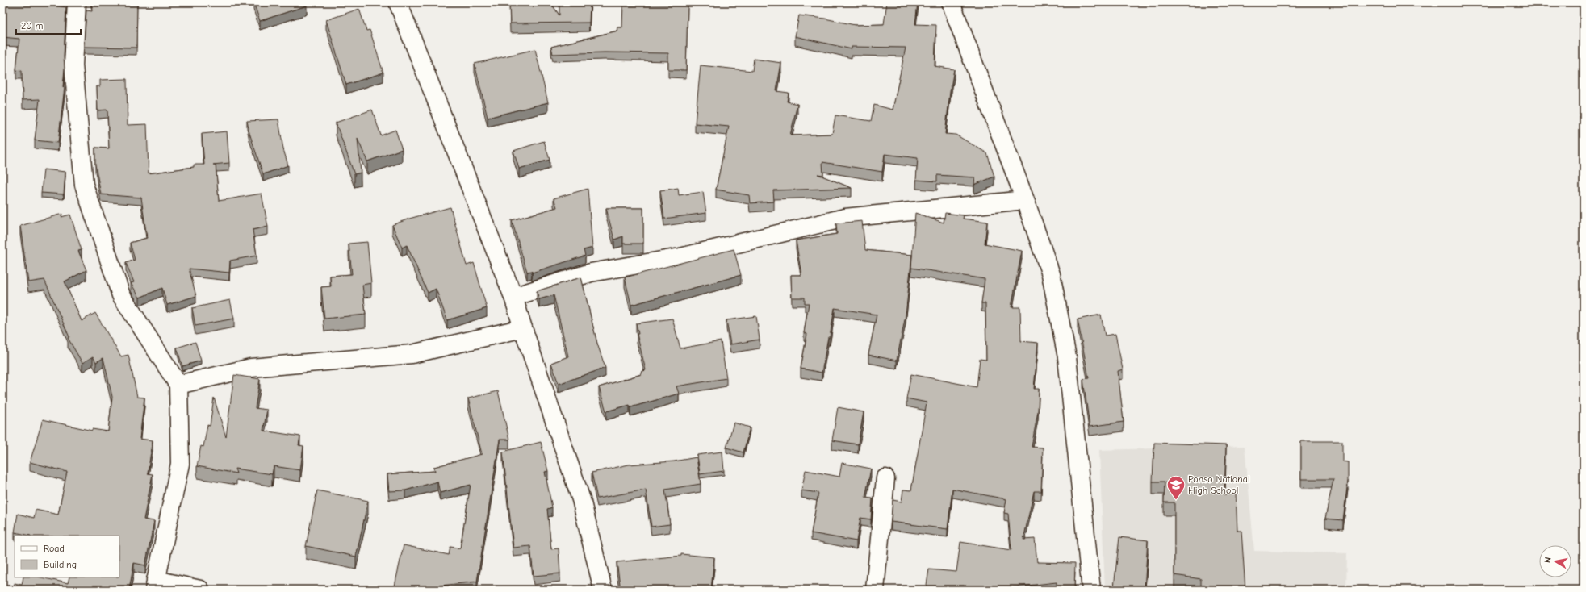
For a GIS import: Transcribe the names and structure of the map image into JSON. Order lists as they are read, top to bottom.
{
  "places": {
    "school or university": ["Ponso National High School"]
  },
  "legend": ["Road", "Building"],
  "scale_bar": "20 m",
  "north": "left"
}
